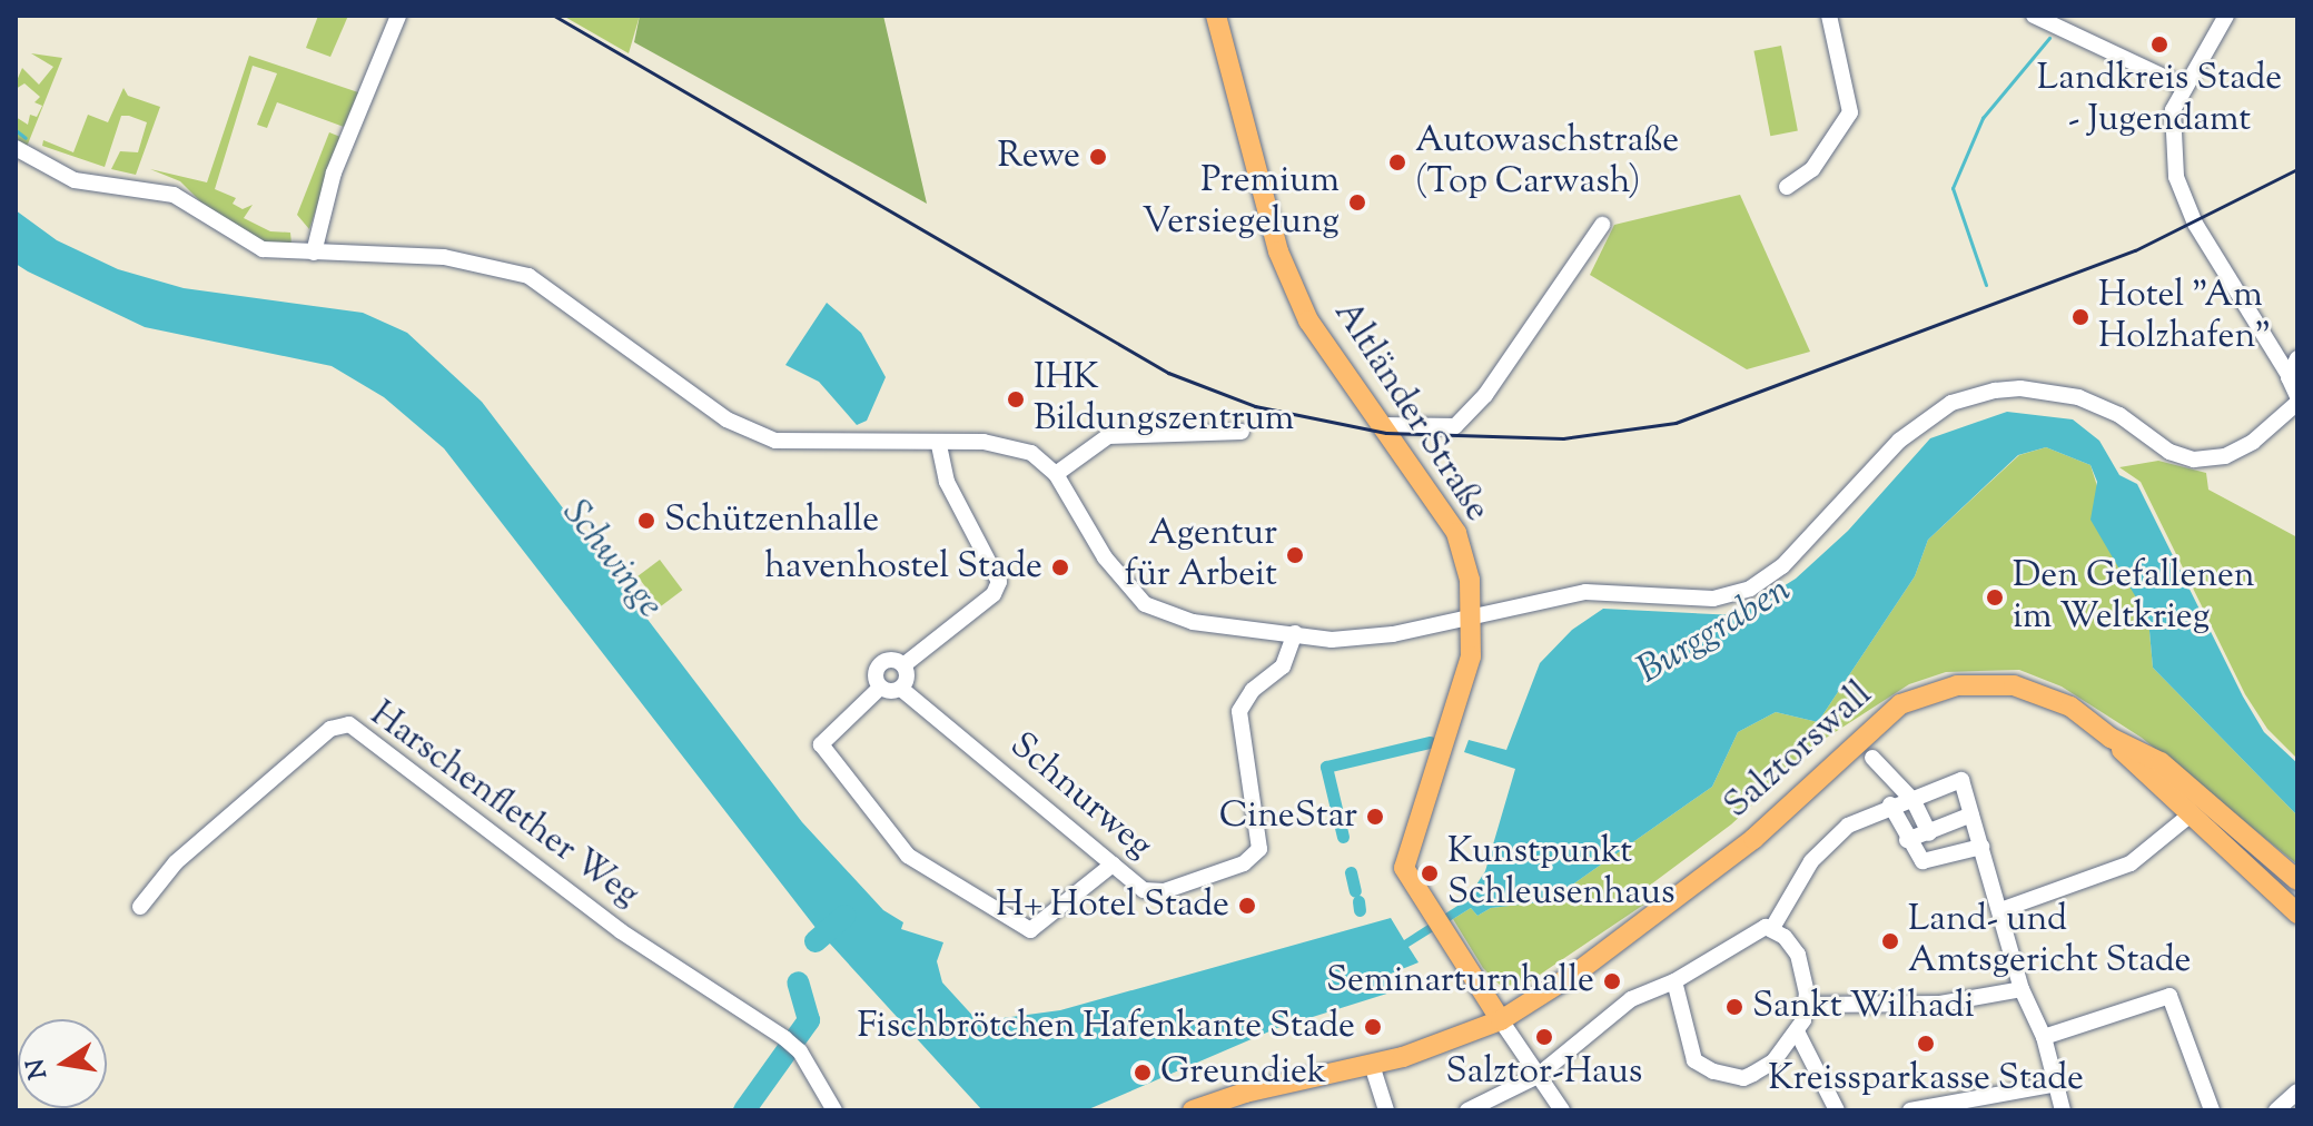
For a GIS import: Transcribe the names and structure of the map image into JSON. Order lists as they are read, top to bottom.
{
  "streets": {
    "main road": ["Altländer Straße", "Salztorswall"],
    "street": ["Schnurweg", "Harschenflether Weg"]
  },
  "crossings": [
    ["Altländer Straße", "Salztorswall"]
  ],
  "water": ["Schwinge", "Burggraben"],
  "places": [
    "Landkreis Stade - Jugendamt",
    "Rewe",
    "Autowaschstraße (Top Carwash)",
    "Premium Versiegelung",
    "Hotel \"Am Holzhafen\"",
    "IHK Bildungszentrum",
    "Schützenhalle",
    "Agentur für Arbeit",
    "havenhostel Stade",
    "Den Gefallenen im Weltkrieg",
    "CineStar",
    "Kunstpunkt Schleusenhaus",
    "H+ Hotel Stade",
    "Land- und Amtsgericht Stade",
    "Seminarturnhalle",
    "Sankt Wilhadi",
    "Fischbrötchen Hafenkante Stade",
    "Salztor-Haus",
    "Kreissparkasse Stade",
    "Greundiek"
  ],
  "north": "left"
}
